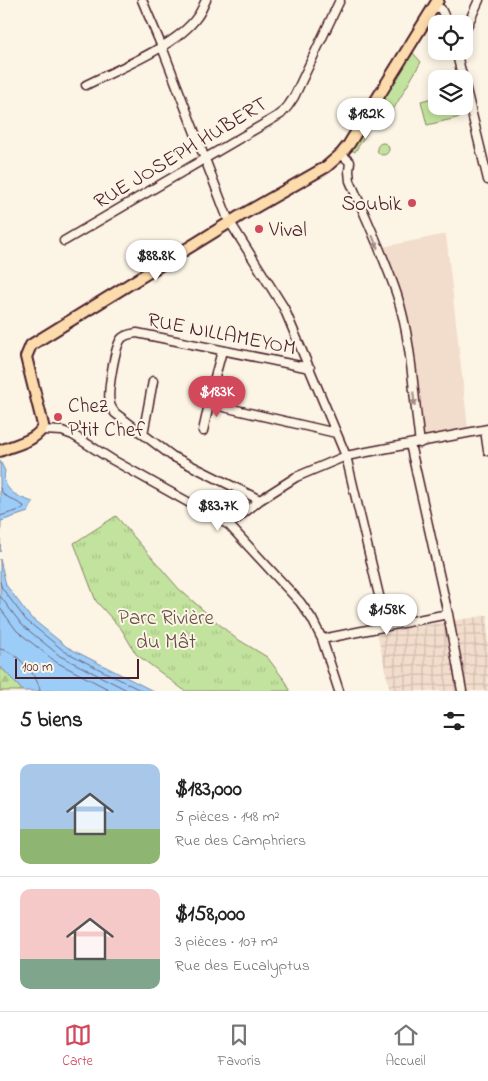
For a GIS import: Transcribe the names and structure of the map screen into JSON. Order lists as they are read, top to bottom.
{
  "streets": {
    "street": ["RUE JOSEPH HUBERT", "RUE NILLAMEYOM"]
  },
  "parks": ["Parc Rivière du Mât"],
  "places": ["Soubik", "Vival", "Chez P'tit Chef"],
  "scale_bar": "100 m",
  "page": {
    "price": [
      "$182K",
      "$88.8K",
      "$183K",
      "$83.7K",
      "$158K"
    ],
    "scale": "100 m",
    "heading": "5 biens",
    "list": [
      {
        "name": "$183,000",
        "note": "5 pièces · 148 m² · Rue des Camphriers"
      },
      {
        "name": "$158,000",
        "note": "3 pièces · 107 m² · Rue des Eucalyptus"
      }
    ],
    "tabs": ["Carte", "Favoris", "Accueil"]
  }
}
